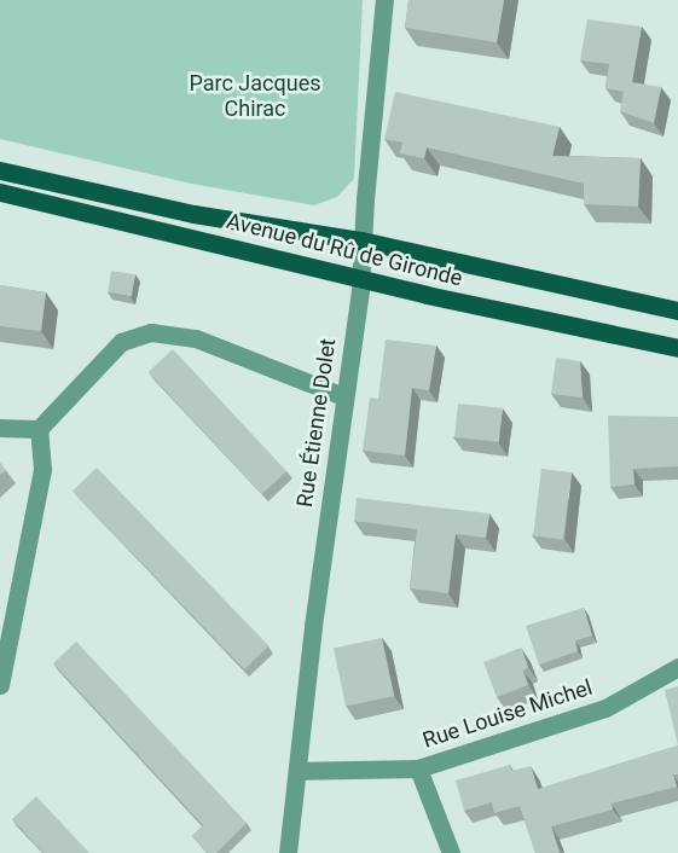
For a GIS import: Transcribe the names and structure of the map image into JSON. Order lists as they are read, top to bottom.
{
  "streets": {
    "main road": ["Avenue du Rû de Gironde"],
    "street": ["Rue Étienne Dolet", "Rue Louise Michel"]
  },
  "crossings": [
    ["Avenue du Rû de Gironde", "Rue Étienne Dolet"],
    ["Rue Étienne Dolet", "Rue Louise Michel"]
  ],
  "parks": ["Parc Jacques Chirac"]
}
